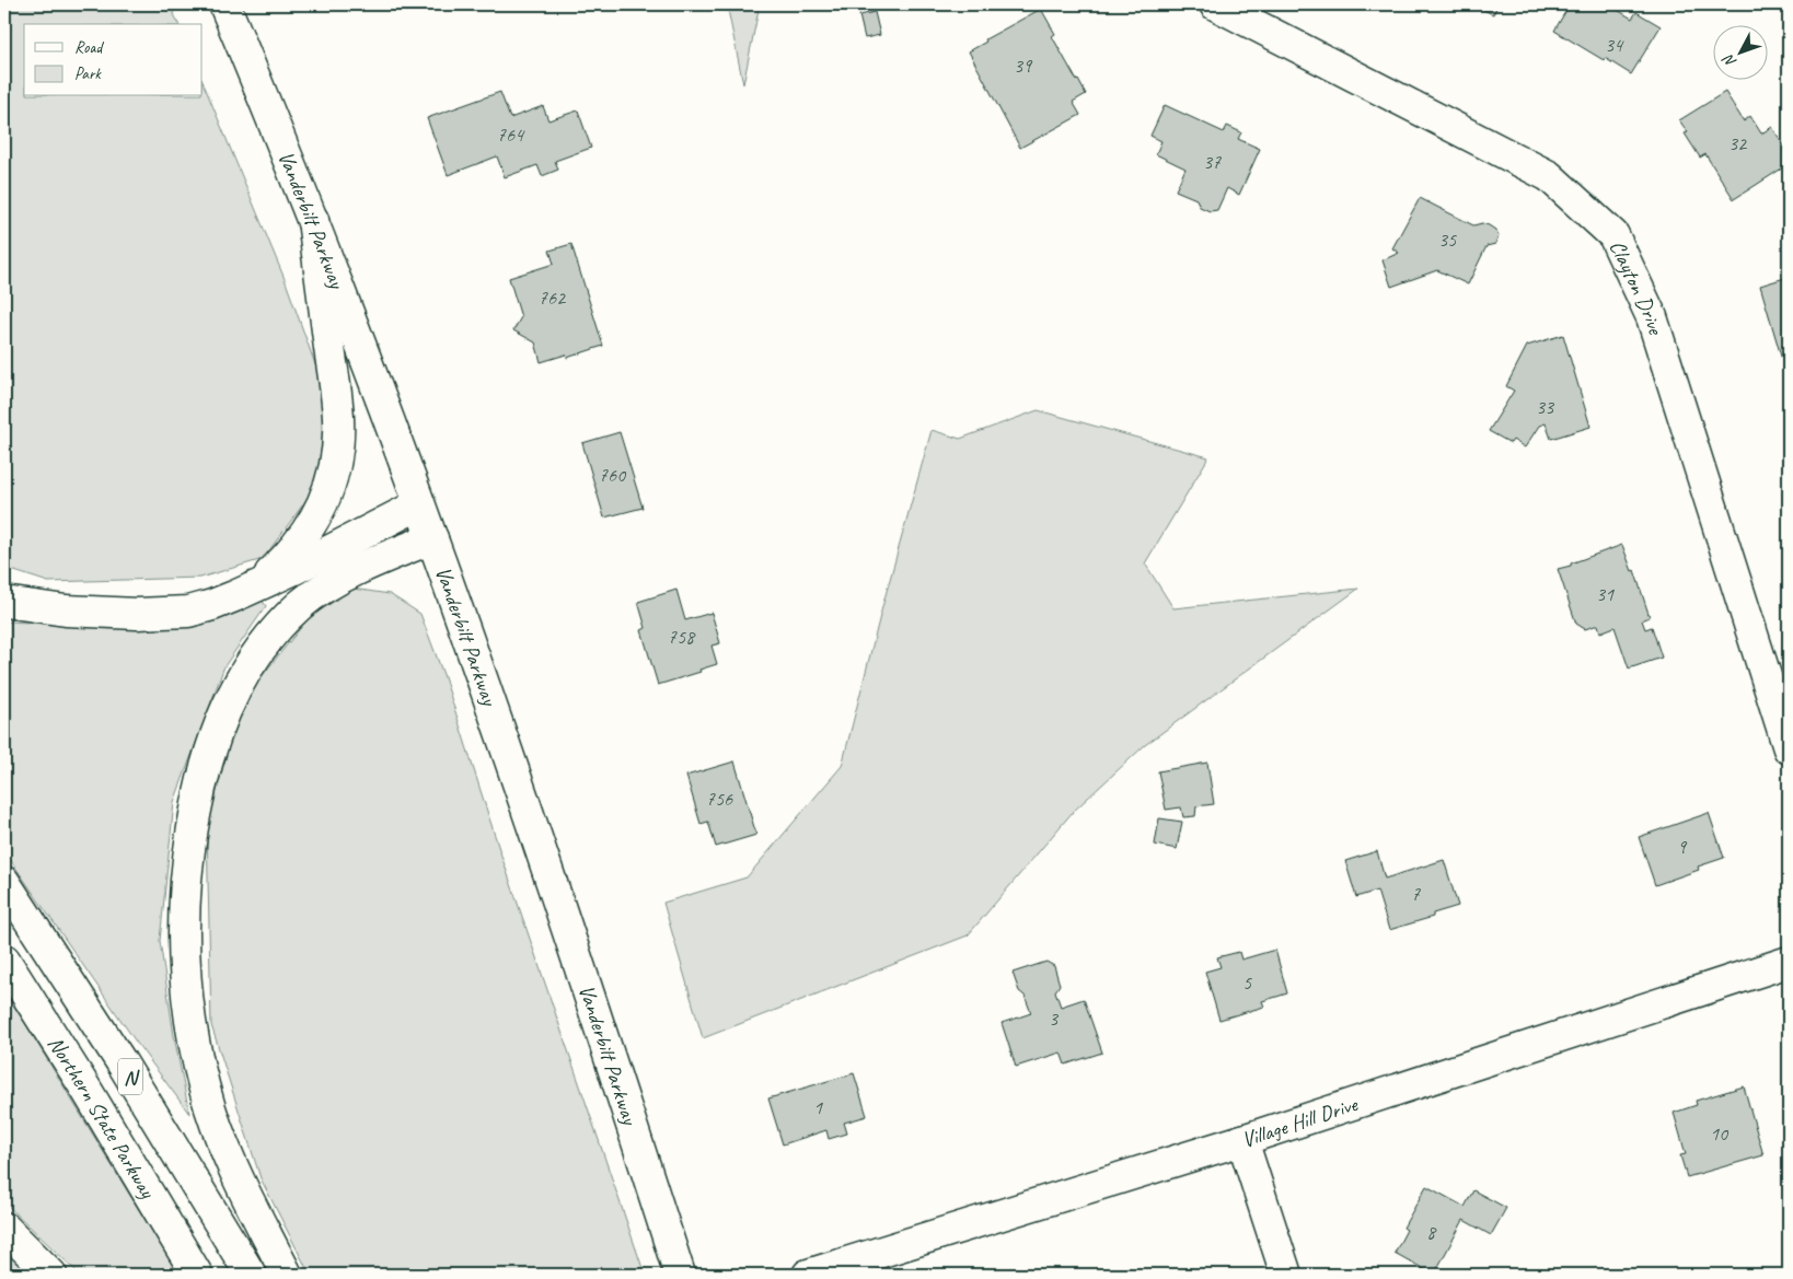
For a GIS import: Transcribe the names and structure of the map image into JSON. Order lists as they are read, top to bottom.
{
  "streets": {
    "main road": [
      "Vanderbilt Parkway",
      "Clayton Drive",
      "N",
      "Northern State Parkway",
      "Village Hill Drive"
    ]
  },
  "house_numbers": [
    "34",
    "39",
    "764",
    "32",
    "37",
    "35",
    "762",
    "33",
    "760",
    "31",
    "758",
    "756",
    "9",
    "7",
    "5",
    "3",
    "1",
    "10",
    "8"
  ],
  "legend": ["Road", "Park"],
  "north": "bottom left"
}
